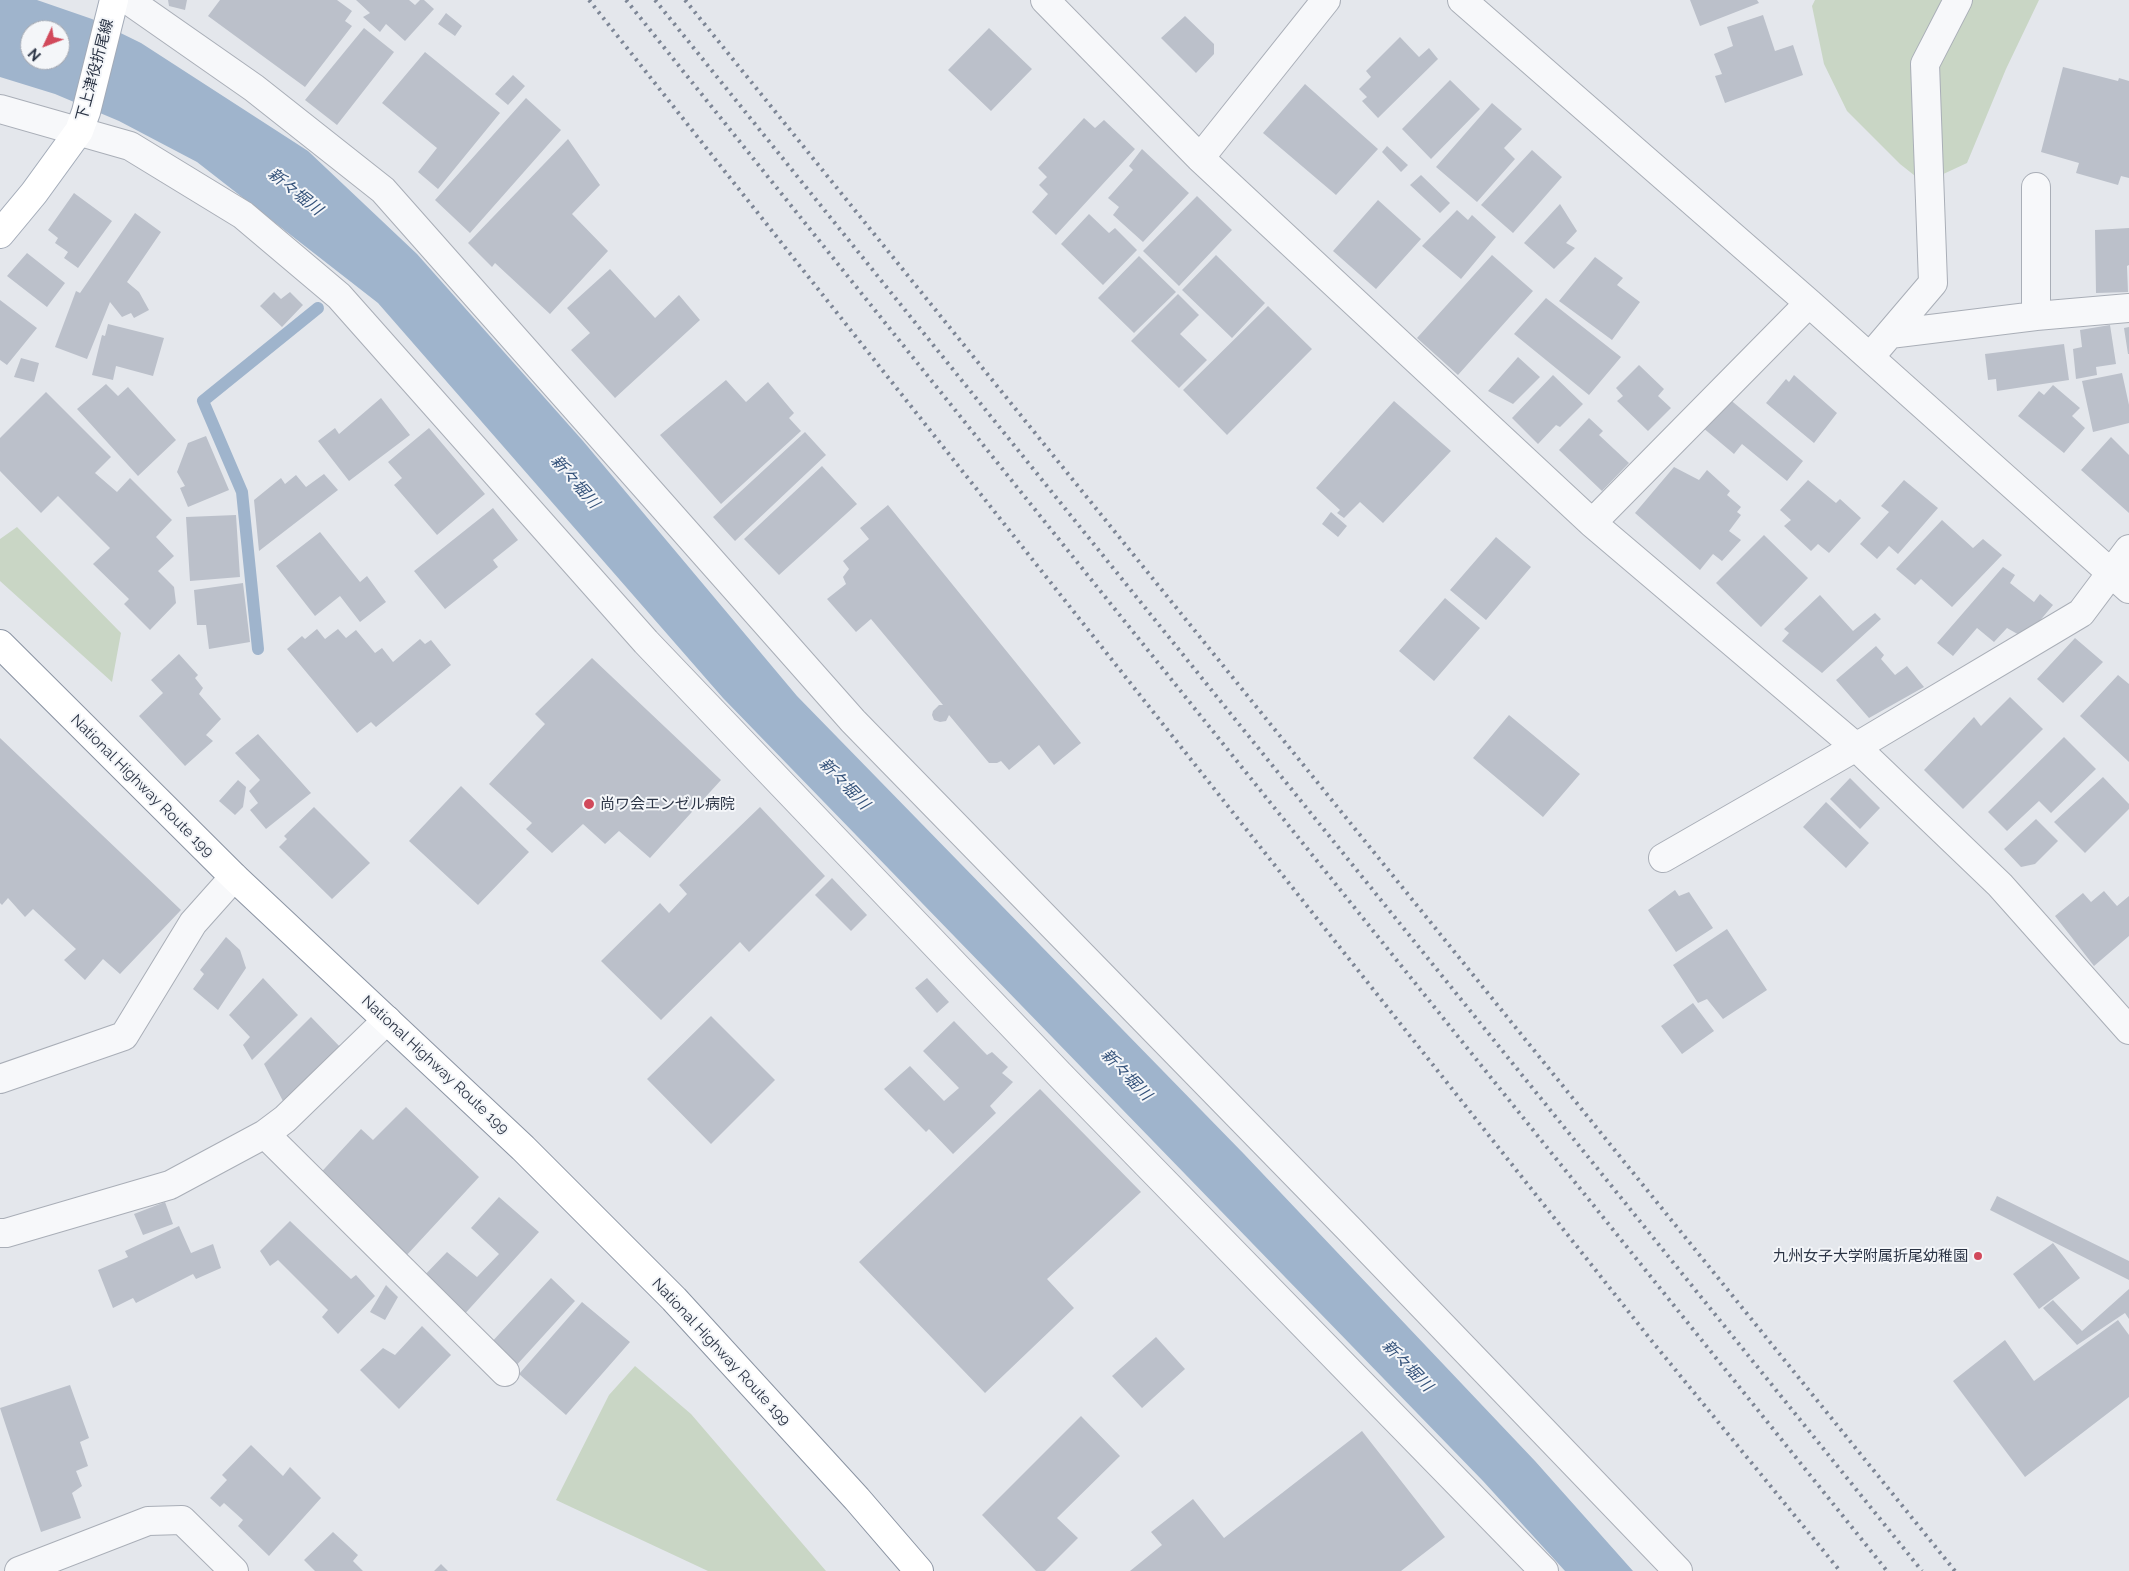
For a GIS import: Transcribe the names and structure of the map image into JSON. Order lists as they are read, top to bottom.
{
  "streets": {
    "main road": ["下上津役折尾線", "National Highway Route 199"]
  },
  "water": ["新々堀川"],
  "places": ["尚ワ会エンゼル病院", "九州女子大学附属折尾幼稚園"],
  "north": "bottom left"
}
